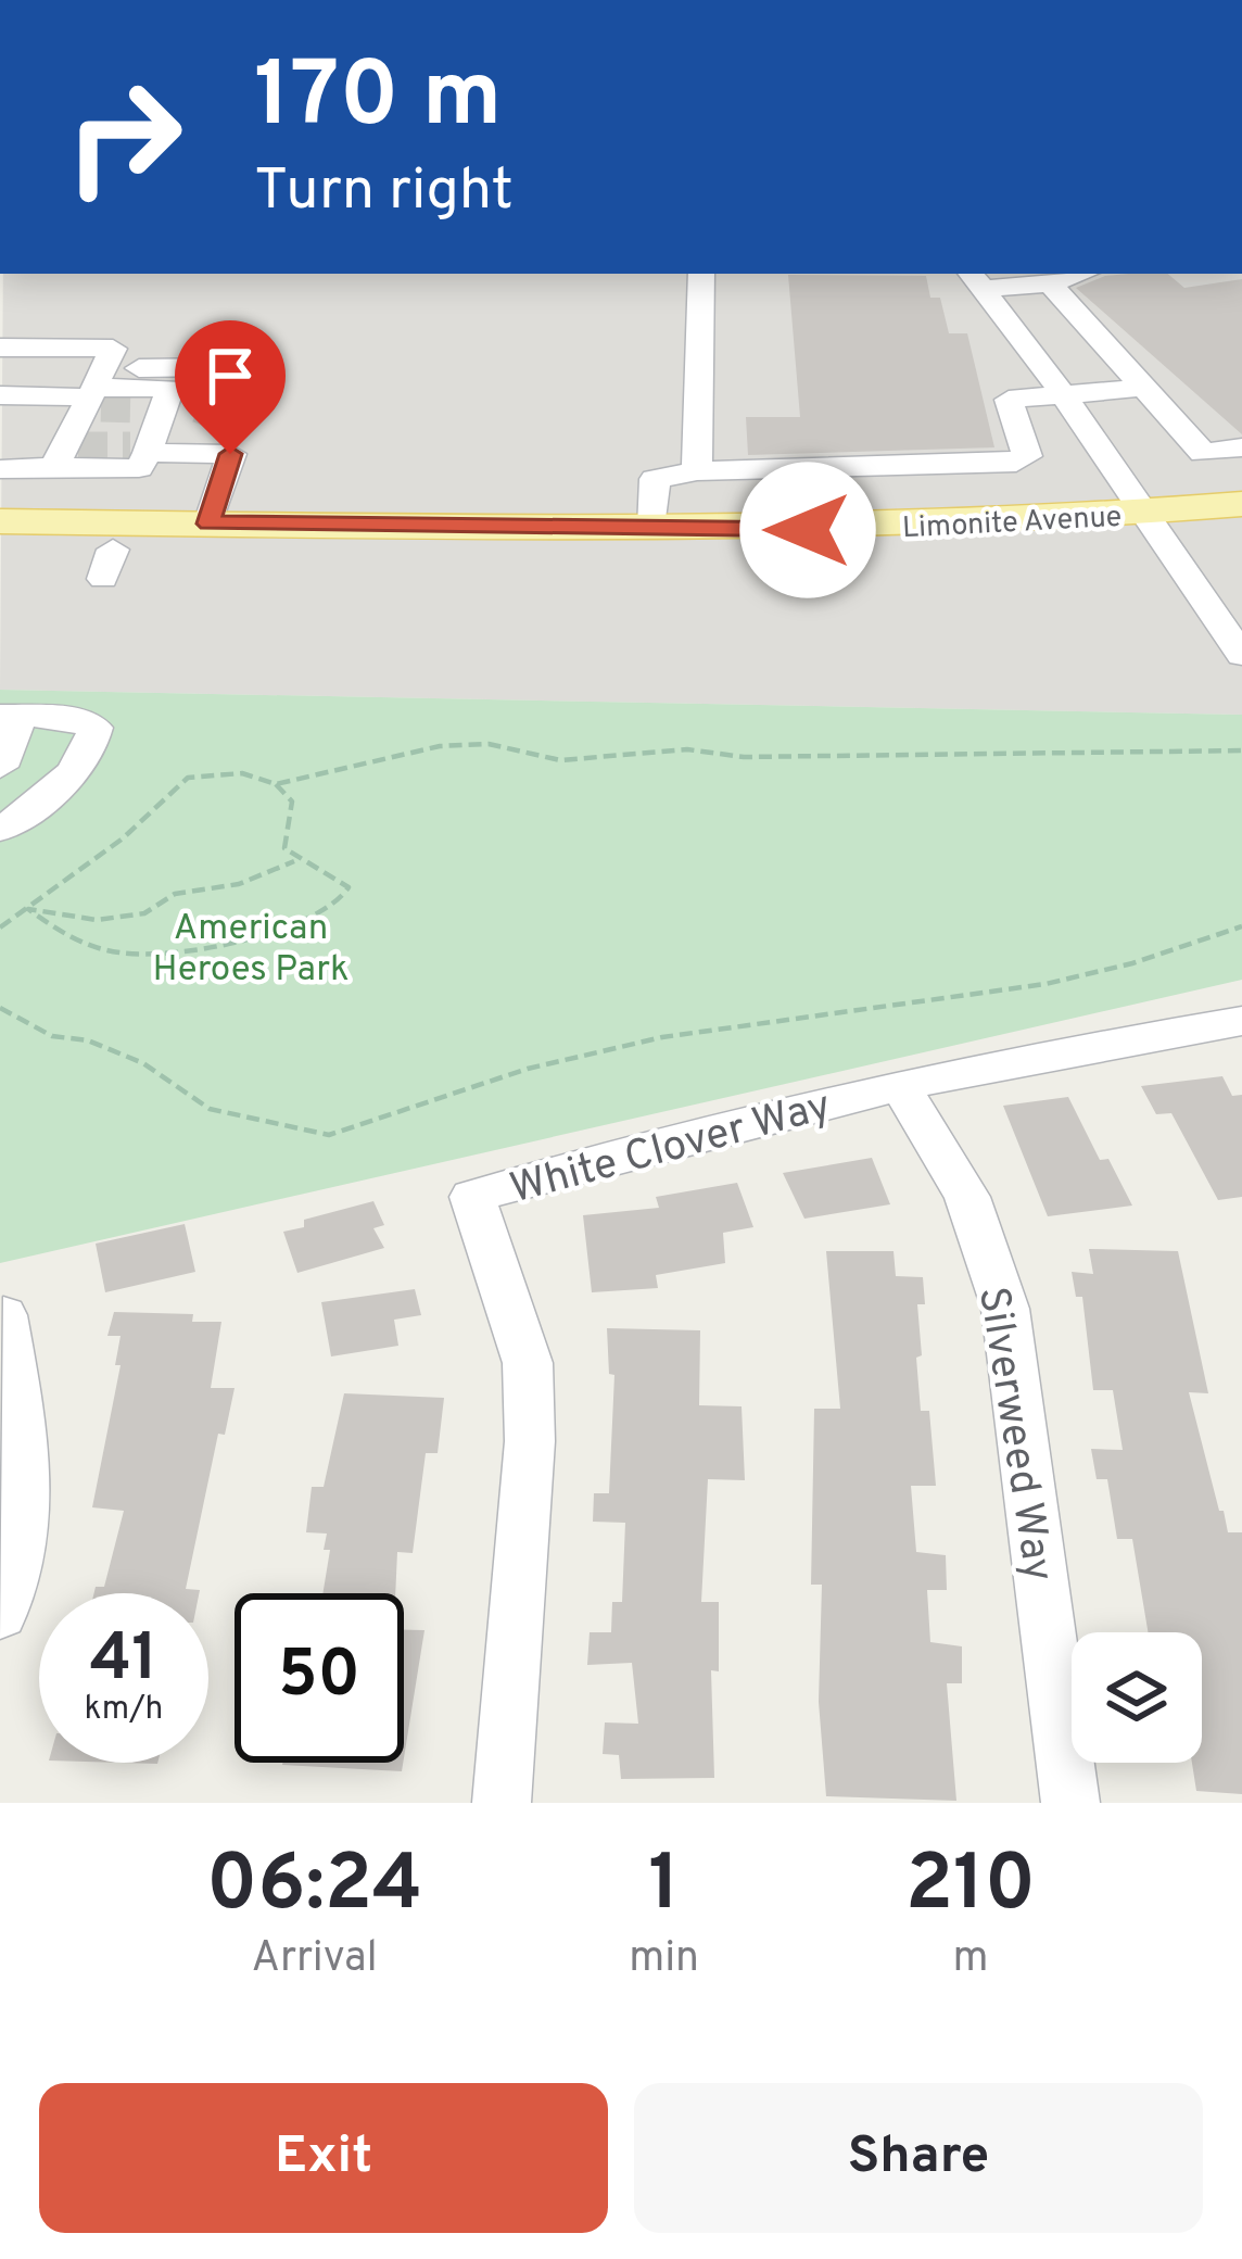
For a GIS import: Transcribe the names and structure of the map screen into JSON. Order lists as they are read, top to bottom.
{
  "streets": {
    "main road": ["Limonite Avenue"],
    "street": ["White Clover Way", "Silverweed Way"]
  },
  "crossings": [
    ["White Clover Way", "Silverweed Way"]
  ],
  "parks": ["American Heroes Park"],
  "page": {
    "turn": ["170 m", "Turn right"],
    "speed": "41 km/h",
    "limit": "50",
    "eta": [
      "06:24",
      "Arrival",
      "1",
      "min",
      "210",
      "m"
    ],
    "buttons": ["Exit", "Share"]
  }
}
